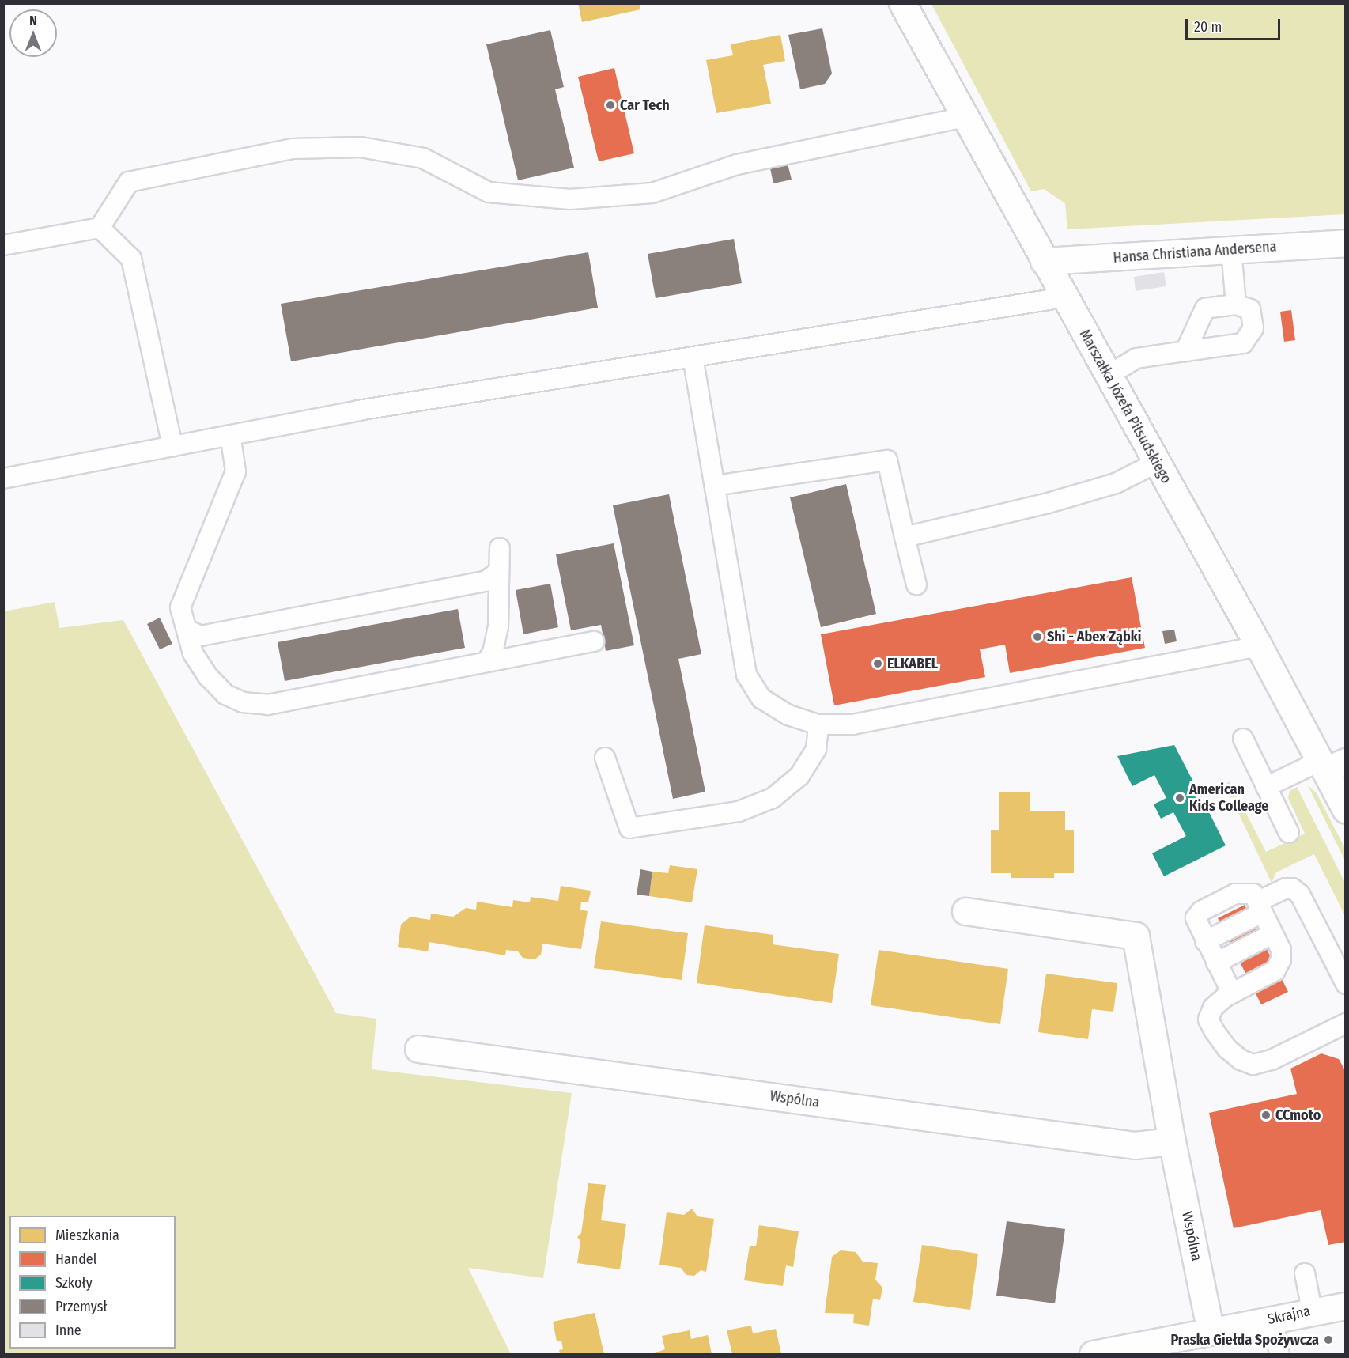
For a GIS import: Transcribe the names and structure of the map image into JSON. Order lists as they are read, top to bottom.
{
  "streets": {
    "street": [
      "Hansa Christiana Andersena",
      "Marszałka Józefa Piłsudskiego",
      "Wspólna",
      "Skrajna"
    ]
  },
  "crossings": [
    ["Hansa Christiana Andersena", "Marszałka Józefa Piłsudskiego"],
    ["Wspólna", "Skrajna"]
  ],
  "places": [
    "Car Tech",
    "Shi - Abex Ząbki",
    "ELKABEL",
    "American Kids Colleage",
    "CCmoto",
    "Praska Giełda Spożywcza"
  ],
  "legend": [
    "Mieszkania",
    "Handel",
    "Szkoły",
    "Przemysł",
    "Inne"
  ],
  "scale_bar": "20 m",
  "north": "top"
}
